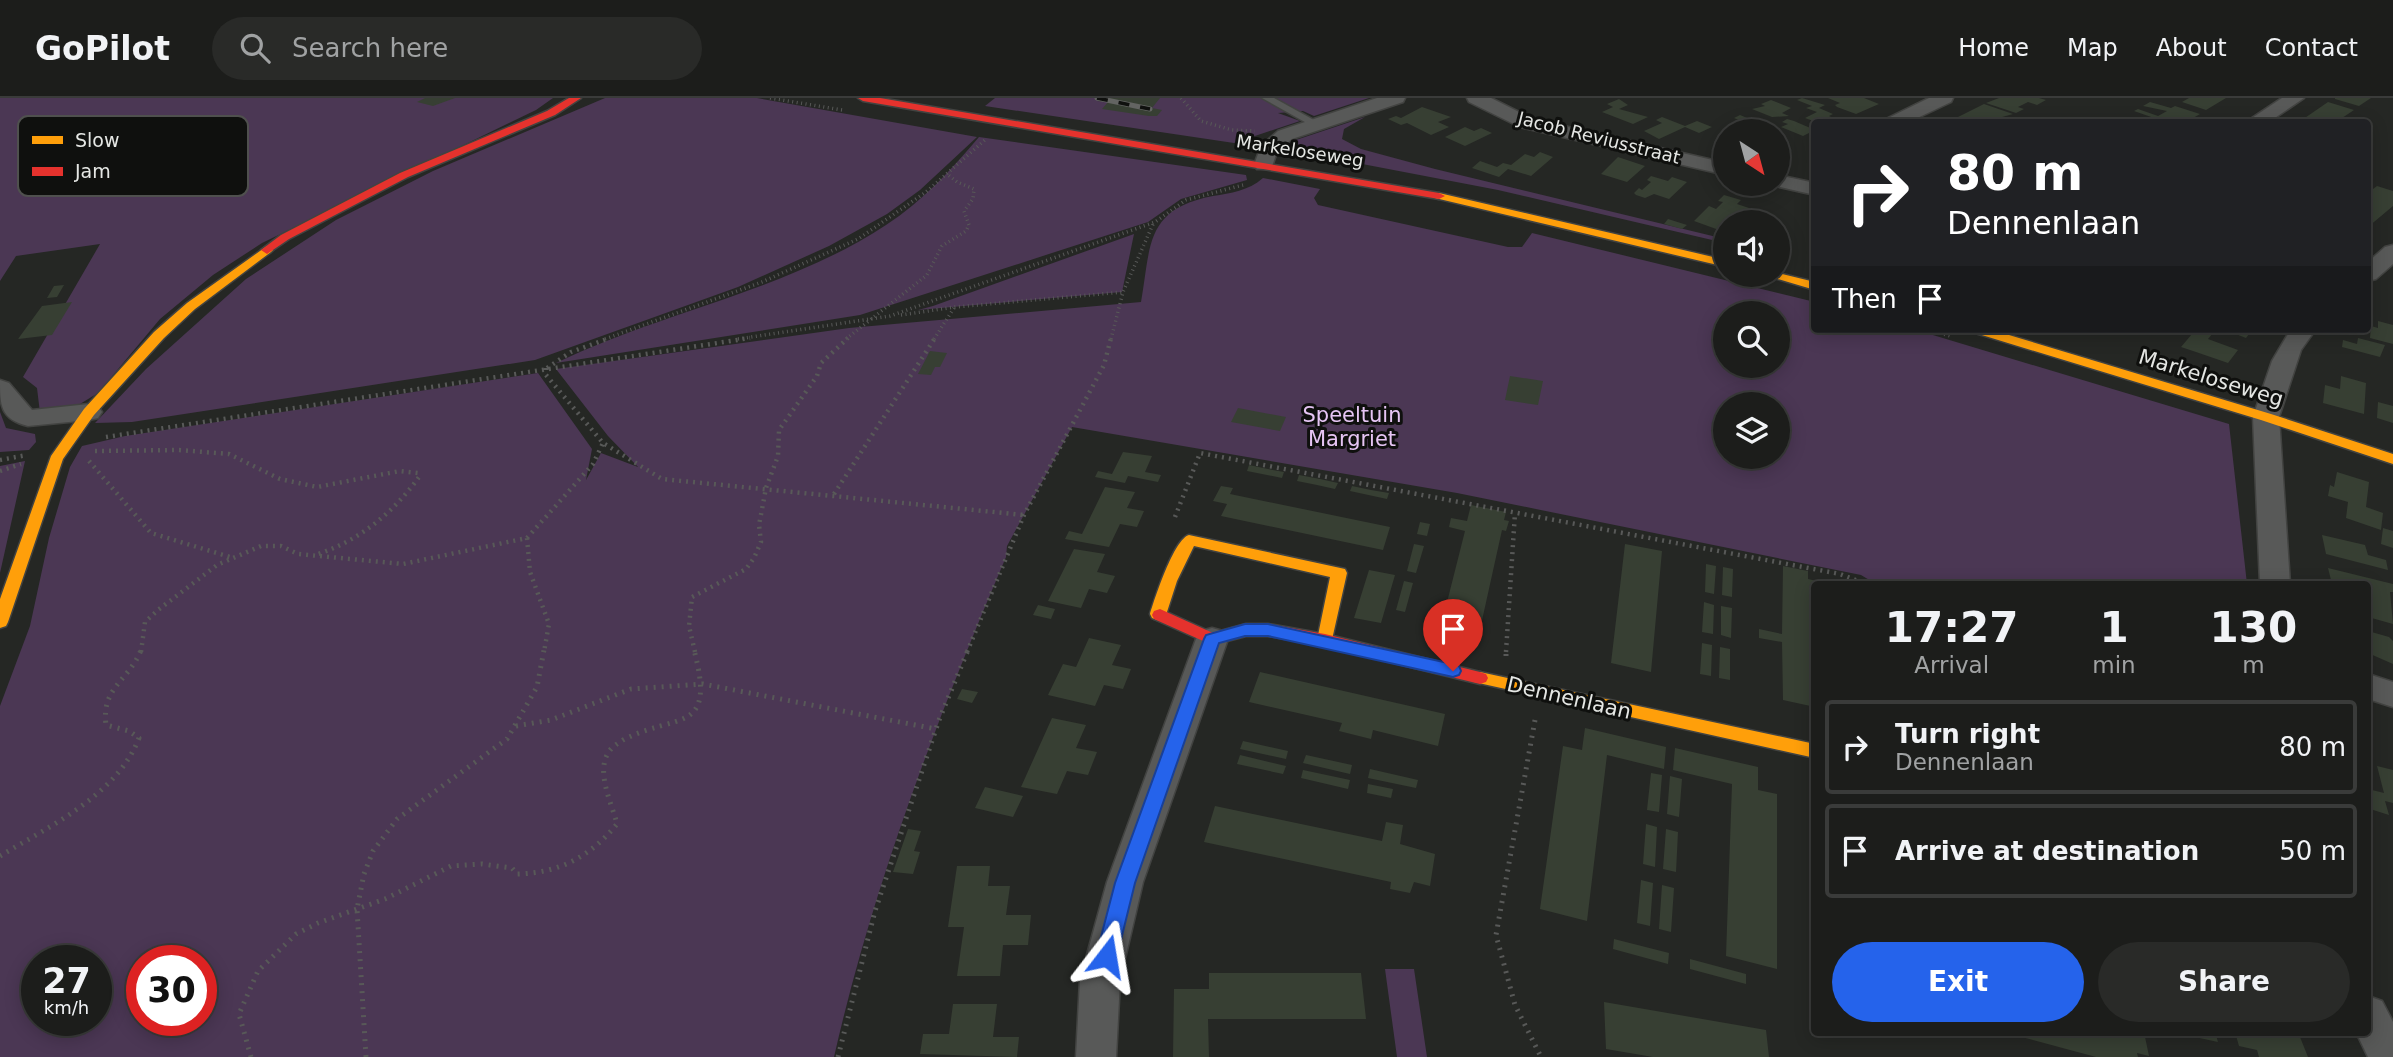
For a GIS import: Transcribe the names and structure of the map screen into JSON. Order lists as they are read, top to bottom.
{
  "streets": {
    "street": ["Jacob Reviusstraat", "Markeloseweg", "Dennenlaan"]
  },
  "parks": ["Speeltuin Margriet"],
  "legend": ["Slow", "Jam"],
  "north": "bottom right",
  "page": {
    "header": "GoPilot",
    "search": "Search here",
    "nav": [
      "Home",
      "Map",
      "About",
      "Contact"
    ],
    "turn": ["80 m", "Dennenlaan"],
    "then": "Then",
    "eta": [
      "17:27",
      "Arrival",
      "1",
      "min",
      "130",
      "m"
    ],
    "list": [
      {
        "name": "Turn right",
        "note": "Dennenlaan",
        "value": "80 m"
      },
      {
        "name": "Arrive at destination",
        "value": "50 m"
      }
    ],
    "buttons": ["Exit", "Share"],
    "speed": "27 km/h",
    "limit": "30"
  }
}
